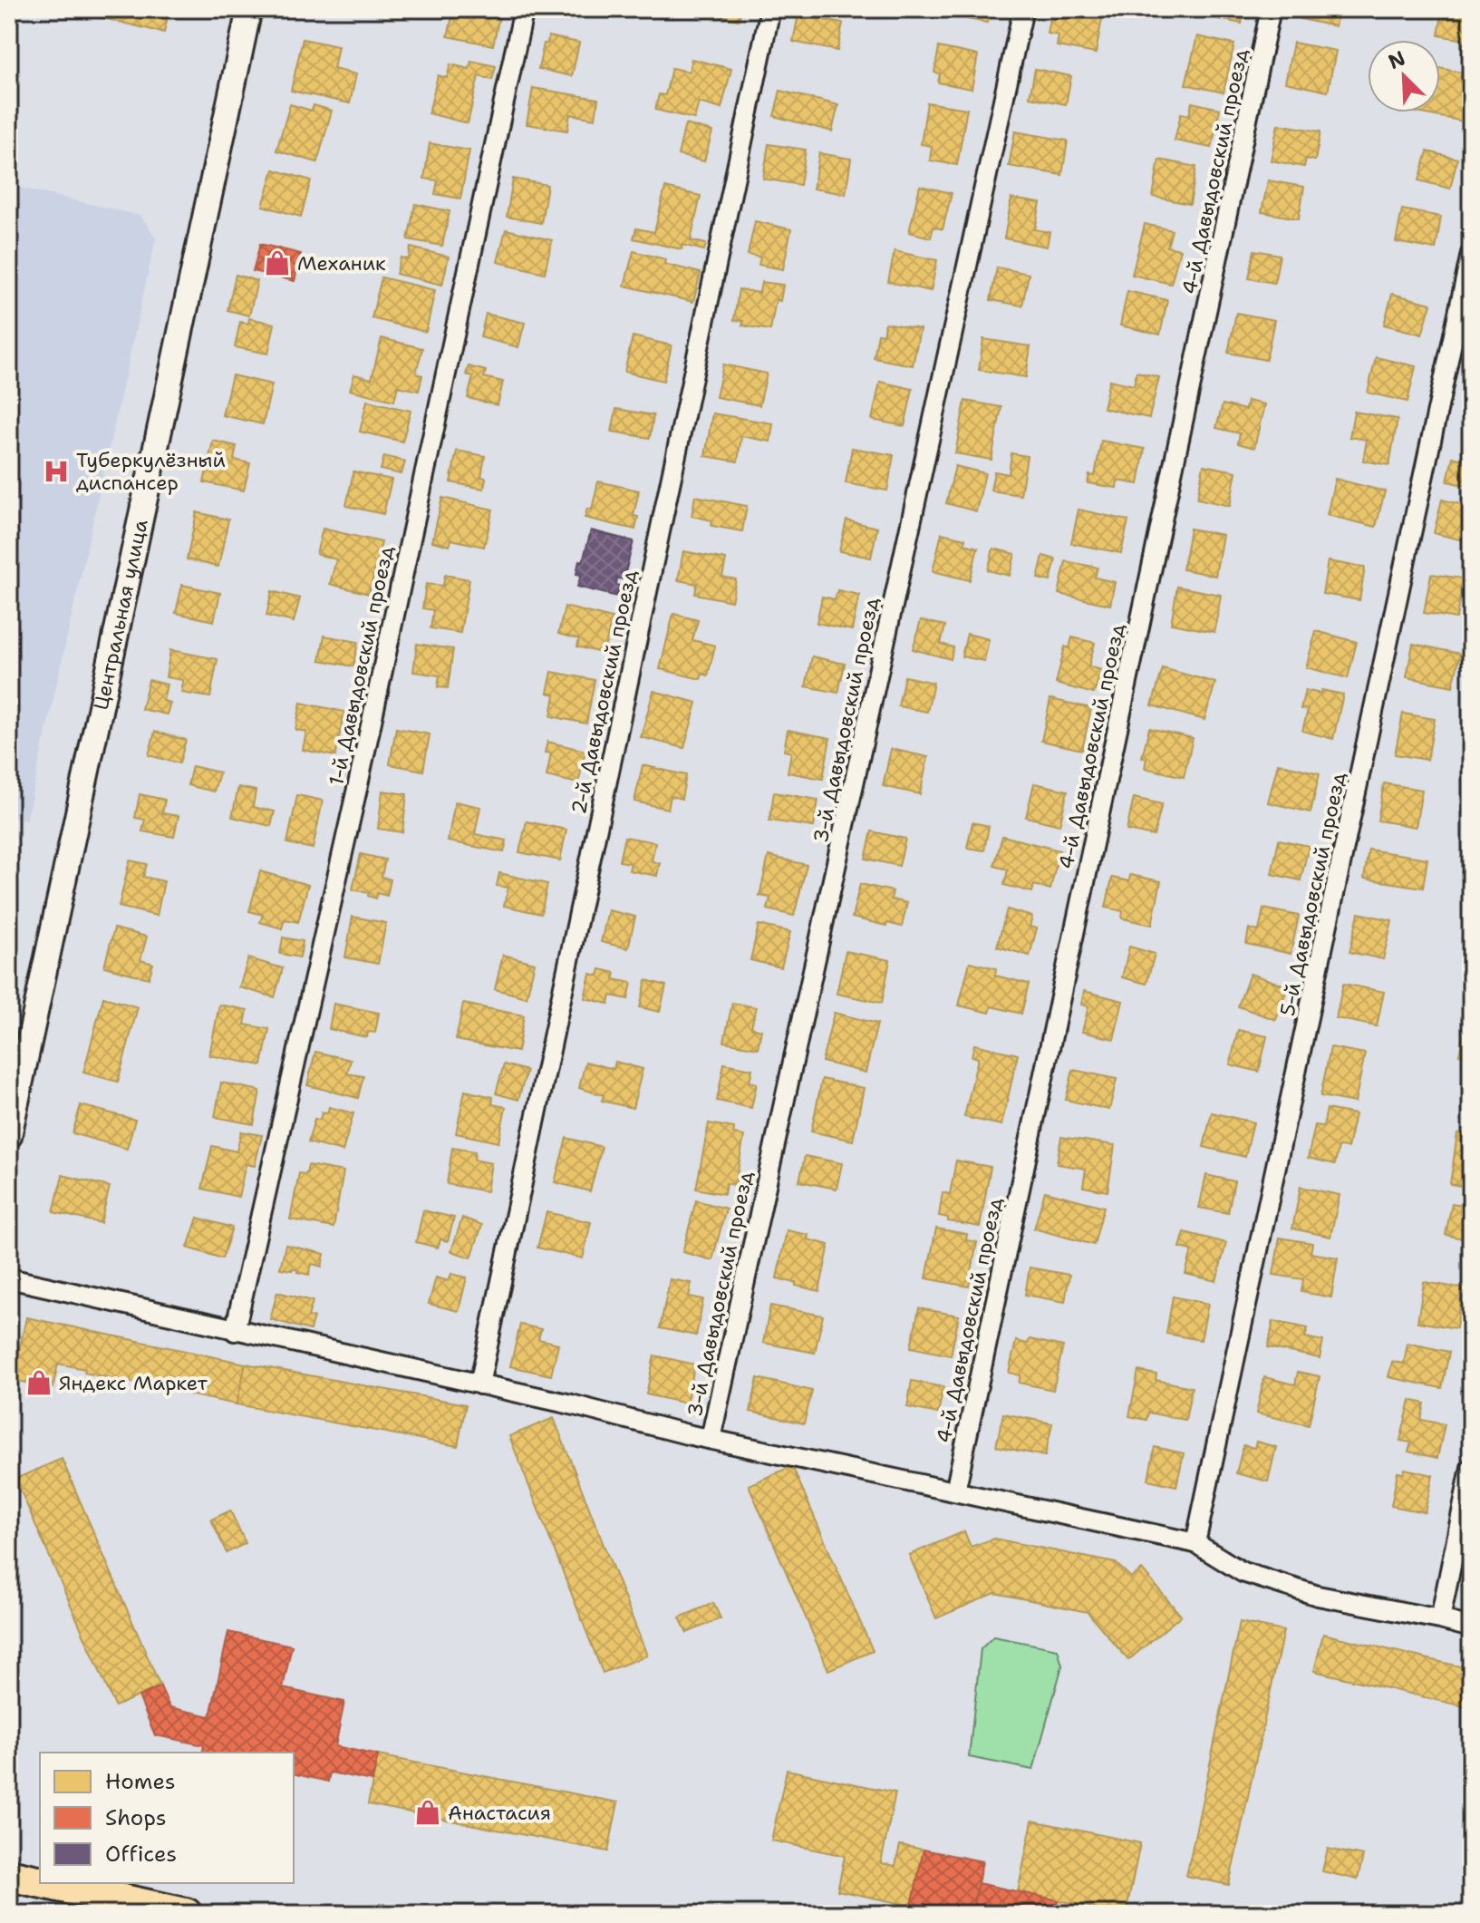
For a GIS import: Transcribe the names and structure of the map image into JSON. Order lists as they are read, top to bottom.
{
  "streets": {
    "street": [
      "4-й Давыдовский проезд",
      "Центральная улица",
      "1-й Давыдовский проезд",
      "2-й Давыдовский проезд",
      "3-й Давыдовский проезд",
      "5-й Давыдовский проезд"
    ]
  },
  "places": {
    "shop": ["Механик", "Яндекс Маркет", "Анастасия"],
    "hospital": ["Туберкулёзный диспансер"]
  },
  "legend": ["Homes", "Shops", "Offices"],
  "north": "top left"
}
